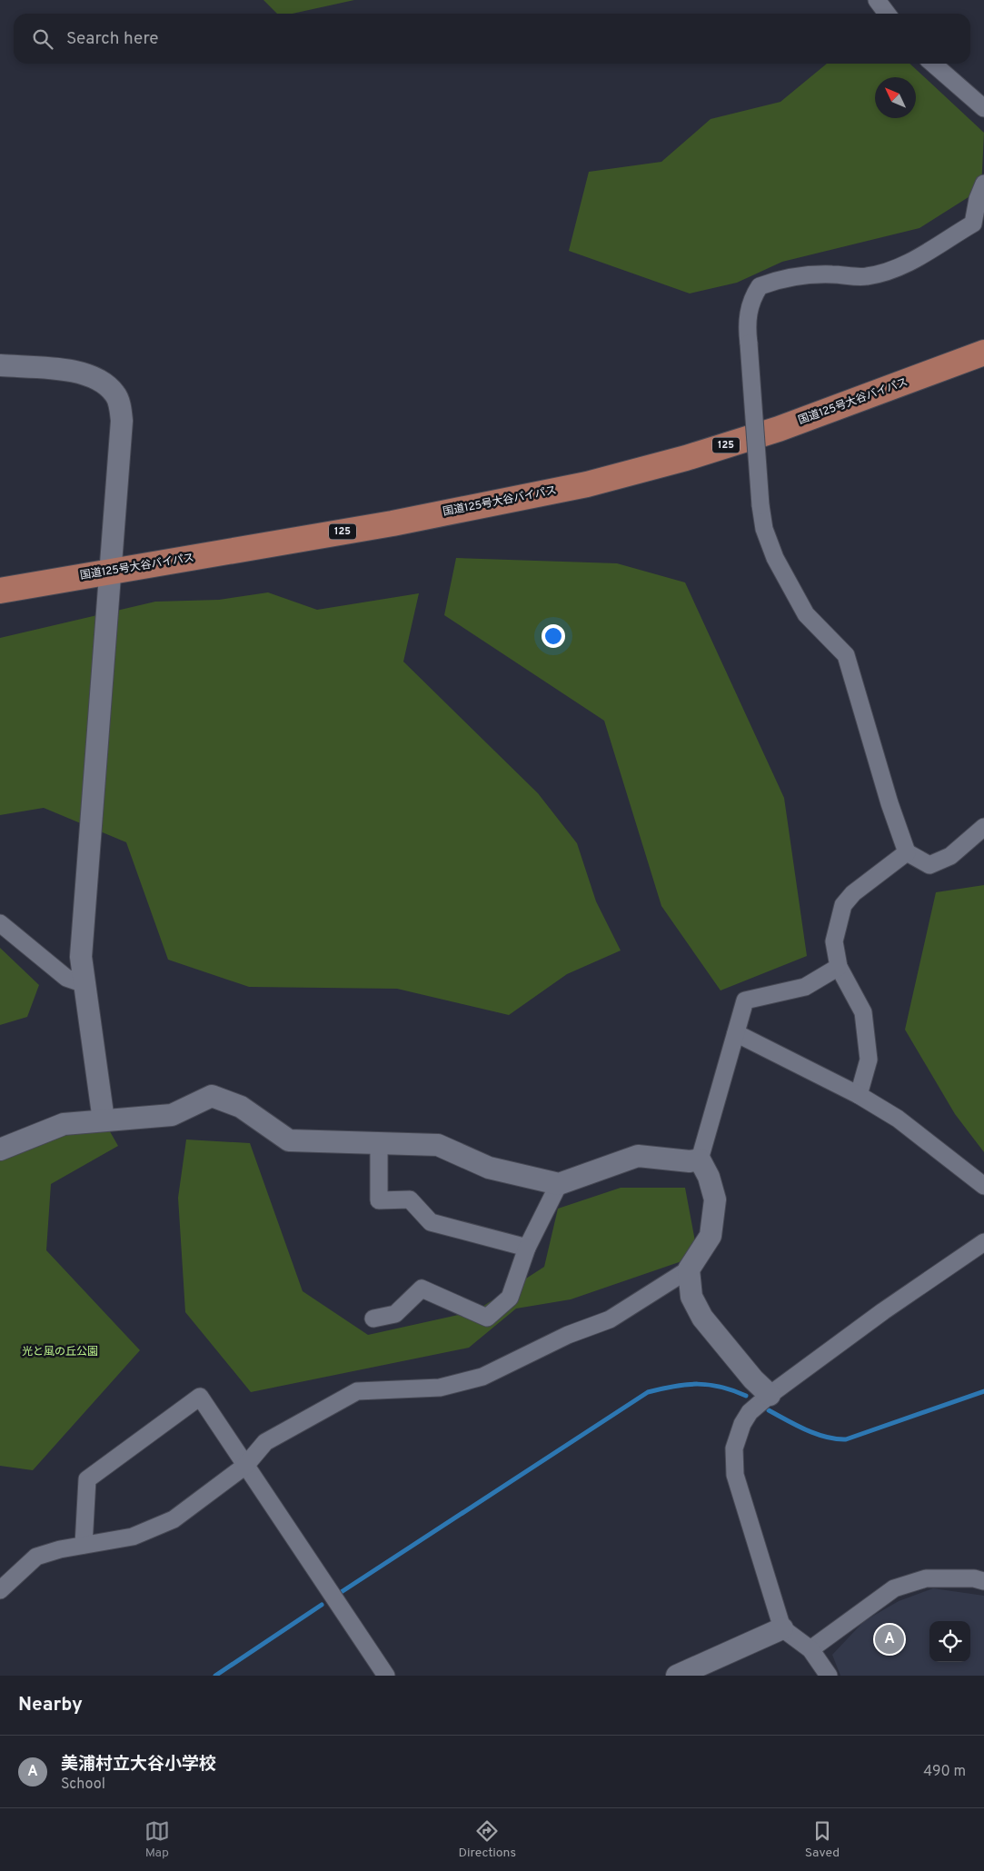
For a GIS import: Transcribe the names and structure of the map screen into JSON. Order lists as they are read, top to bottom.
{
  "streets": {
    "highway": ["国道125号大谷バイパス", "125"]
  },
  "parks": ["光と風の丘公園"],
  "north": "top left",
  "page": {
    "search": "Search here",
    "pins": "A",
    "heading": "Nearby",
    "list": [
      {
        "mark": "A",
        "name": "美浦村立大谷小学校",
        "note": "School",
        "value": "490 m"
      }
    ],
    "nav": ["Map", "Directions", "Saved"]
  }
}
